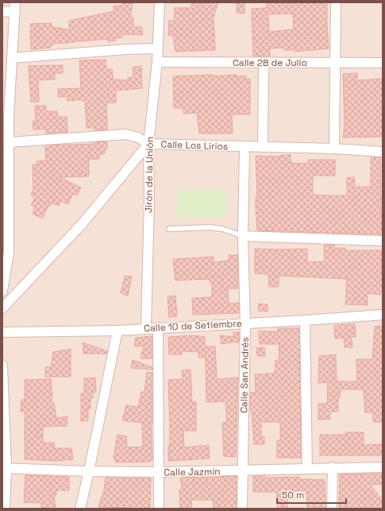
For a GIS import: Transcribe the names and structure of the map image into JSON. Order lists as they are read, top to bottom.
{
  "streets": {
    "street": [
      "Calle 28 de Julio",
      "Calle Los Lirios",
      "Jirón de la Unión",
      "Calle 10 de Setiembre",
      "Calle San Andrés",
      "Calle Jazmín"
    ]
  },
  "crossings": [
    ["Calle 28 de Julio", "Jirón de la Unión"],
    ["Calle Los Lirios", "Jirón de la Unión"],
    ["Calle Los Lirios", "Calle San Andrés"],
    ["Jirón de la Unión", "Calle 10 de Setiembre"],
    ["Calle 10 de Setiembre", "Calle San Andrés"],
    ["Calle San Andrés", "Calle Jazmín"]
  ],
  "scale_bar": "50 m"
}
